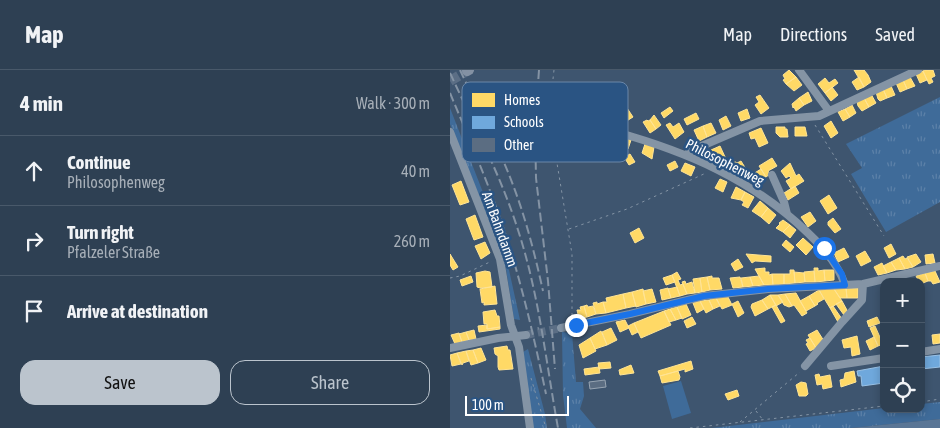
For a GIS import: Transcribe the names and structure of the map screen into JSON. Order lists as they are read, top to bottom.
{
  "streets": {
    "street": ["Philosophenweg", "Am Bahndamm"]
  },
  "legend": ["Homes", "Schools", "Other"],
  "scale_bar": "100 m",
  "page": {
    "header": "Map",
    "nav": ["Map", "Directions", "Saved"],
    "heading": ["4 min", "Walk · 300 m"],
    "list": [
      ["Continue", "Philosophenweg", "40 m"],
      ["Turn right", "Pfalzeler Straße", "260 m"],
      "Arrive at destination"
    ],
    "map_buttons": ["+", "−"],
    "buttons": ["Save", "Share"],
    "scale": "100 m"
  }
}
